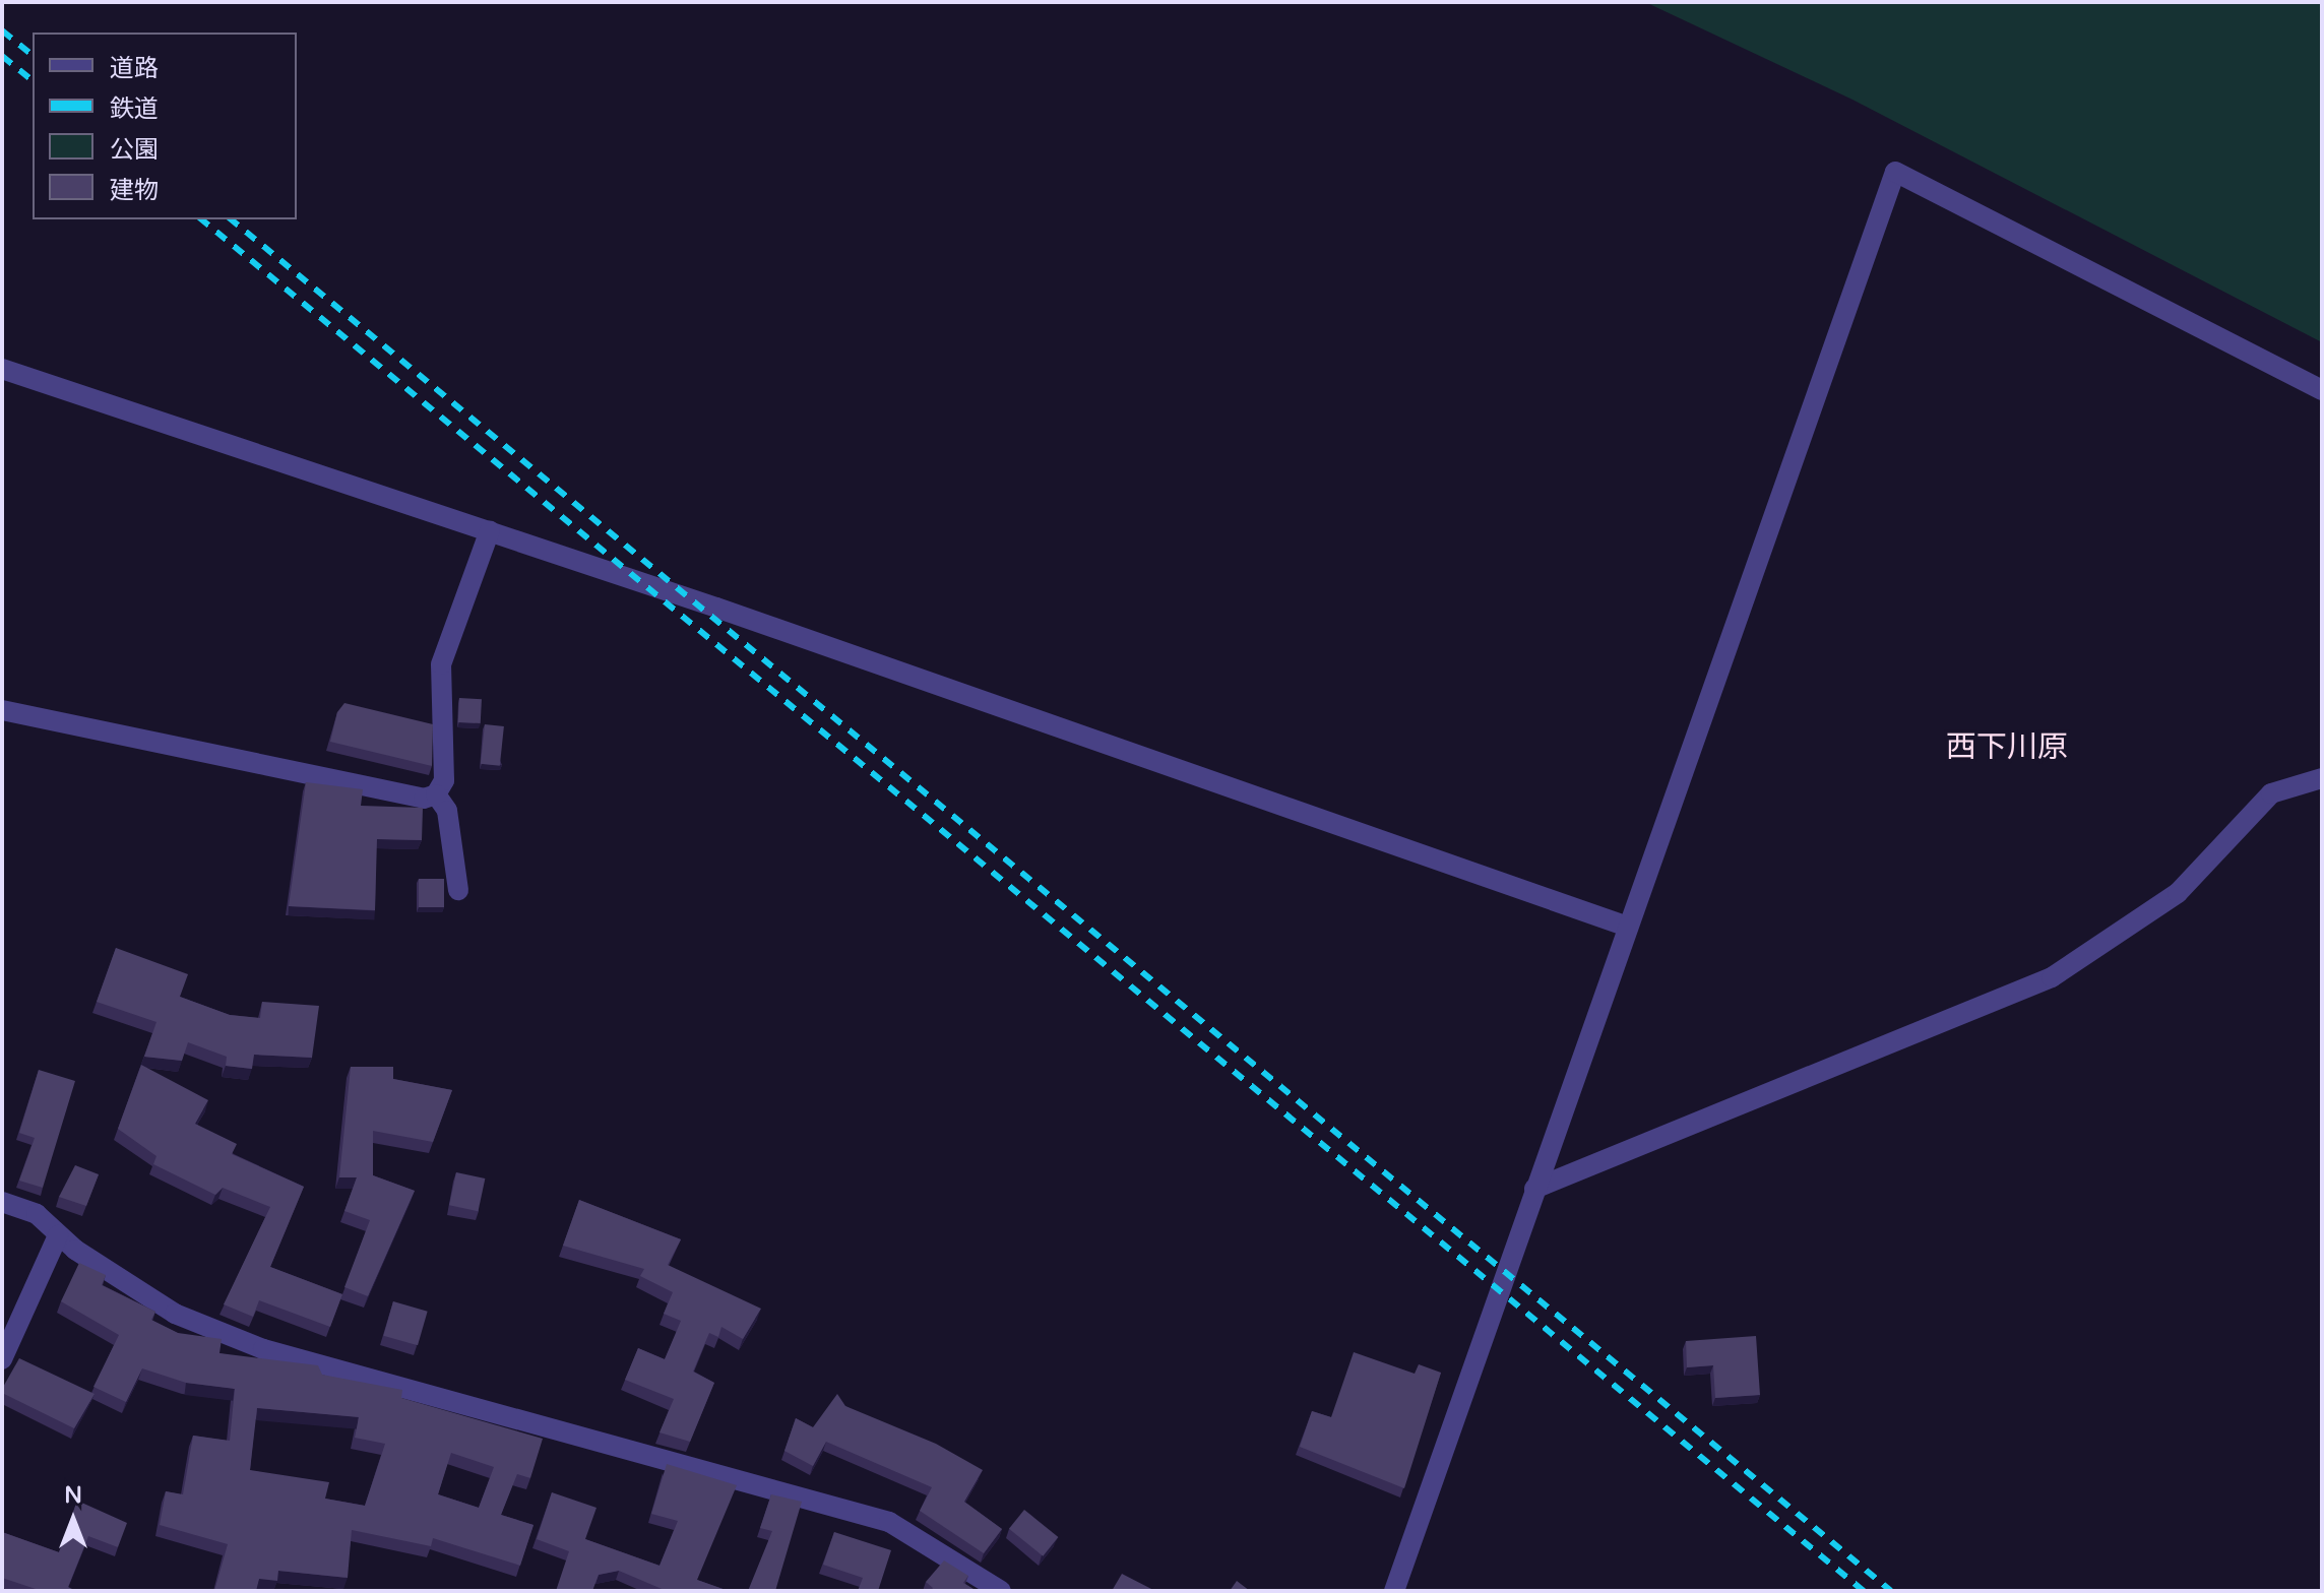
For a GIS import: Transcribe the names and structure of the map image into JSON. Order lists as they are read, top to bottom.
{
  "districts": ["西下川原"],
  "legend": [
    "道路",
    "鉄道",
    "公園",
    "建物"
  ],
  "north": "top"
}
